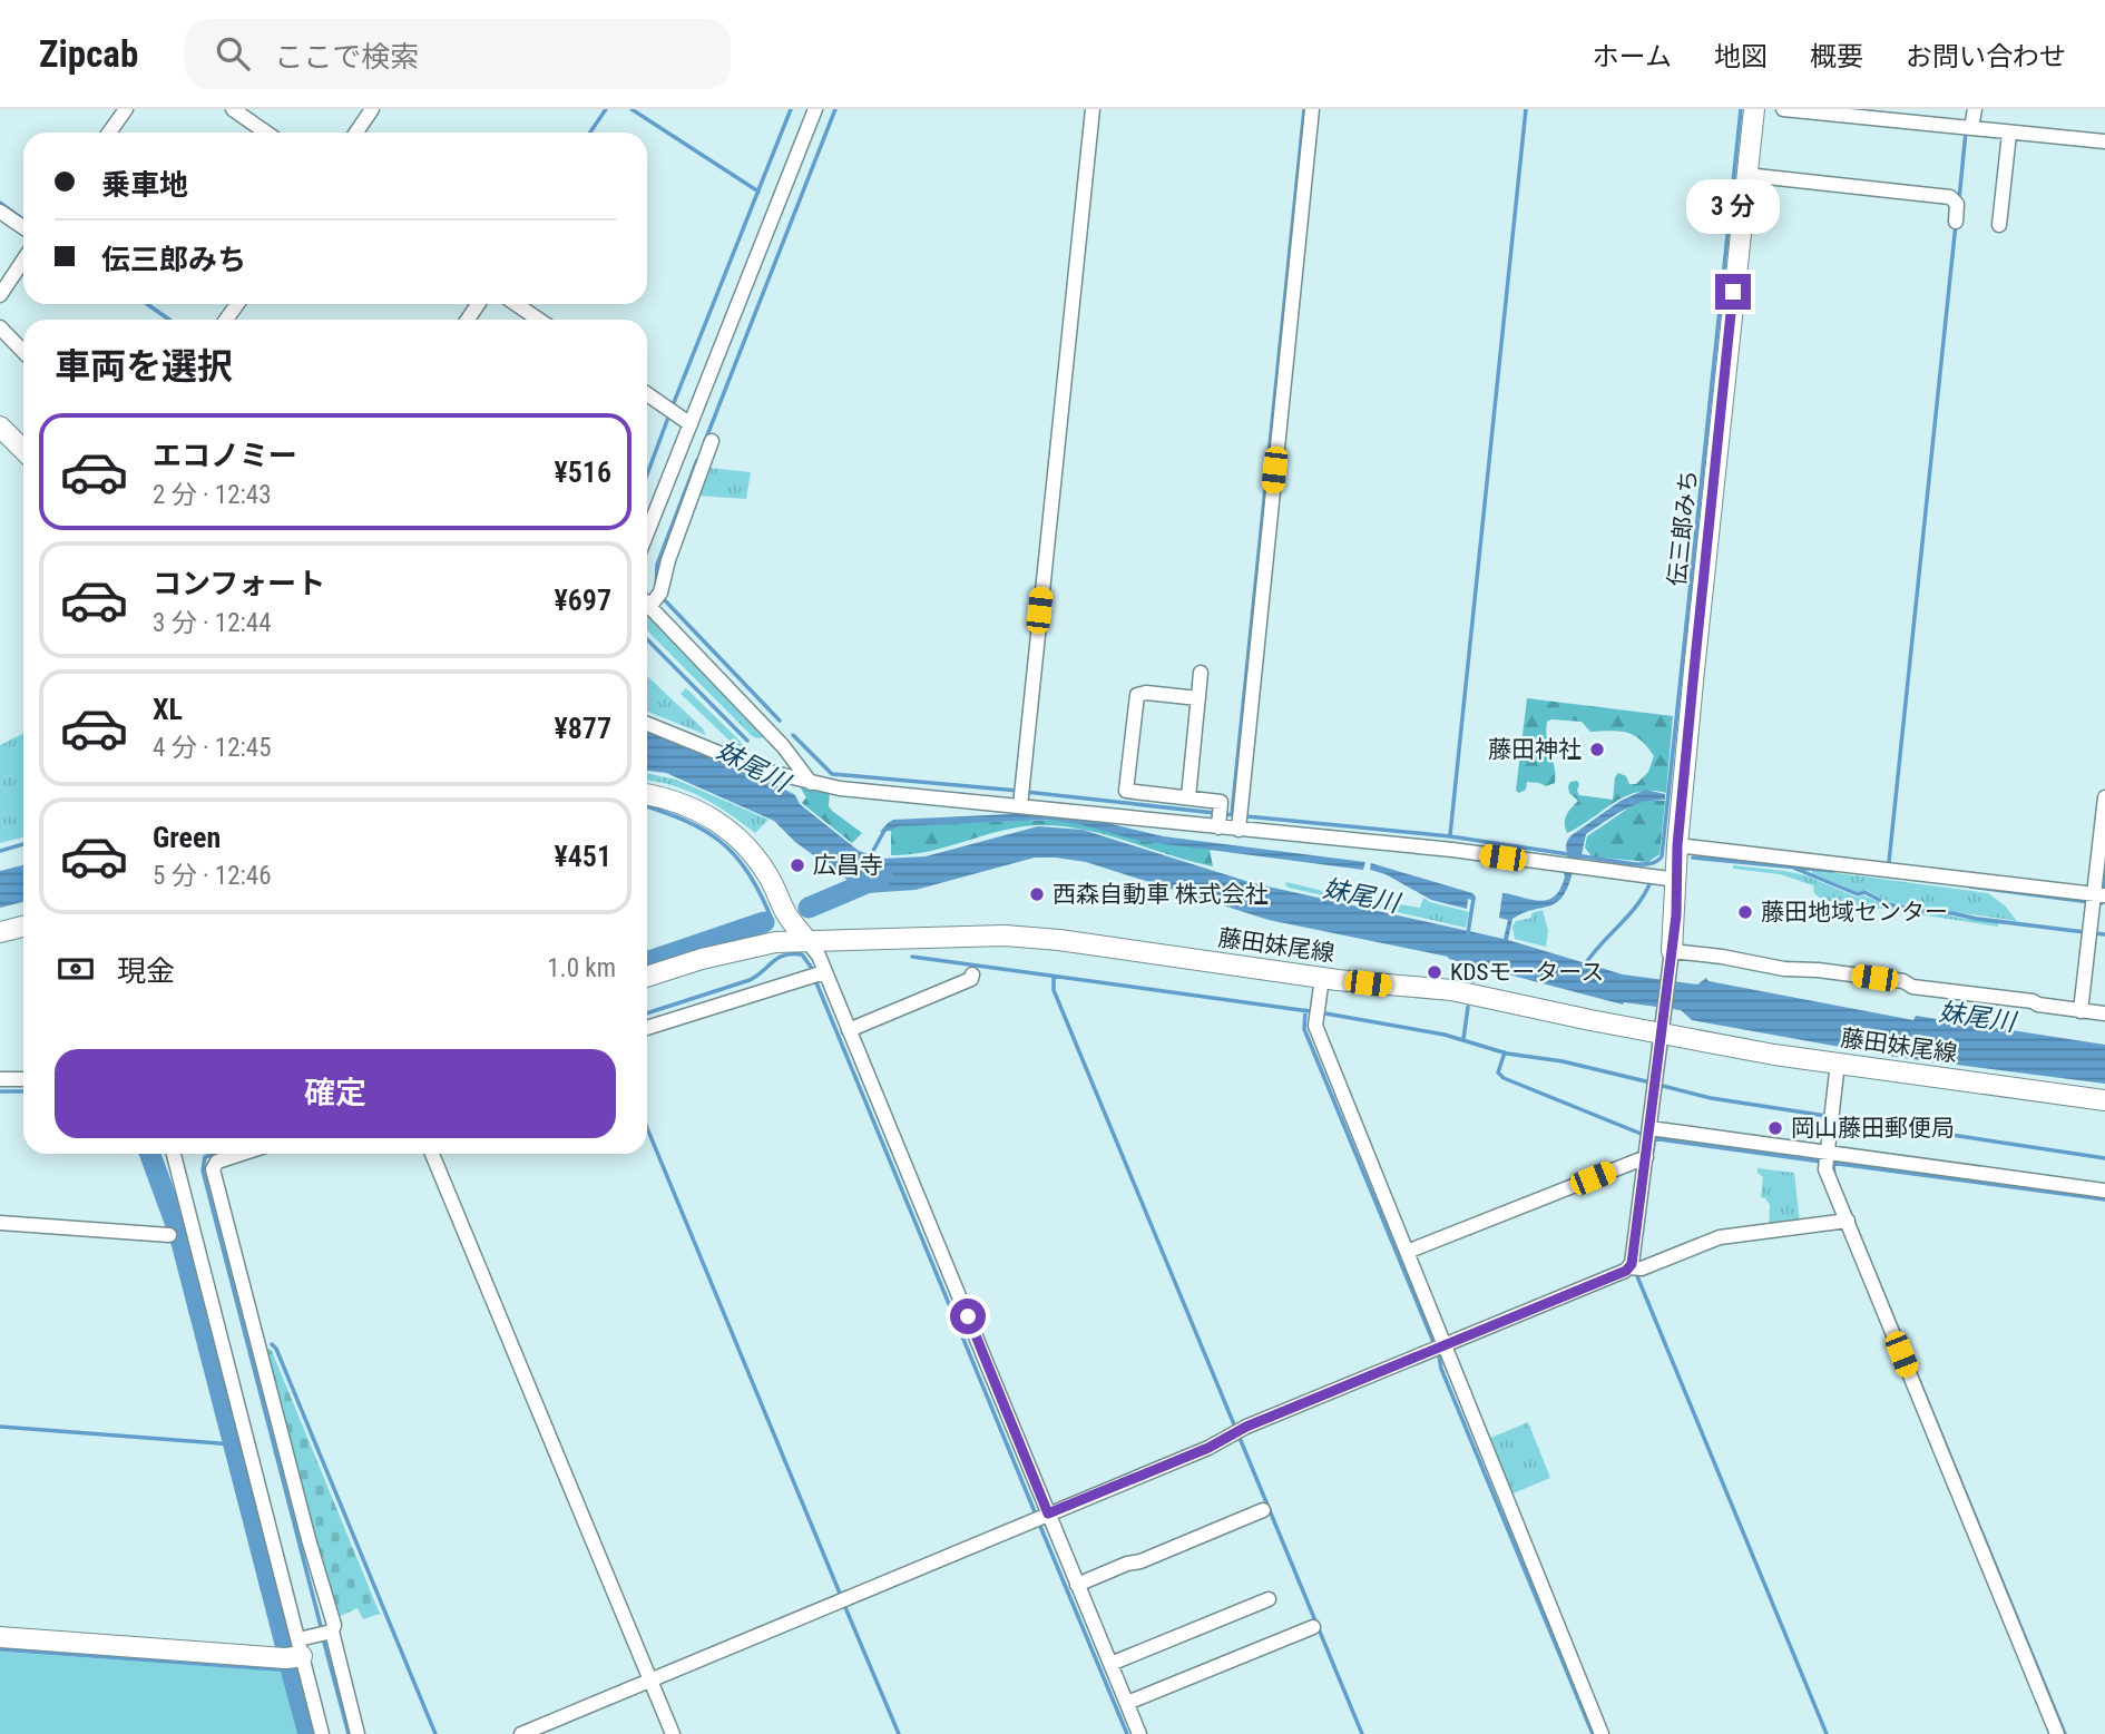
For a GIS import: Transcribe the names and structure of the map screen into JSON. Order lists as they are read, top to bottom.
{
  "streets": {
    "main road": ["伝三郎みち", "藤田妹尾線"]
  },
  "water": ["妹尾川"],
  "places": [
    "藤田神社",
    "広昌寺",
    "西森自動車 株式会社",
    "藤田地域センター",
    "KDSモータース",
    "岡山藤田郵便局"
  ],
  "page": {
    "header": "Zipcab",
    "search": "ここで検索",
    "nav": [
      "ホーム",
      "地図",
      "概要",
      "お問い合わせ"
    ],
    "banner": ["乗車地", "伝三郎みち"],
    "bubble": "3 分",
    "heading": "車両を選択",
    "list": [
      {
        "name": "エコノミー",
        "note": "2 分 · 12:43",
        "value": "¥516"
      },
      {
        "name": "コンフォート",
        "note": "3 分 · 12:44",
        "value": "¥697"
      },
      {
        "name": "XL",
        "note": "4 分 · 12:45",
        "value": "¥877"
      },
      {
        "name": "Green",
        "note": "5 分 · 12:46",
        "value": "¥451"
      }
    ],
    "pay": ["現金", "1.0 km"],
    "buttons": "確定"
  }
}
